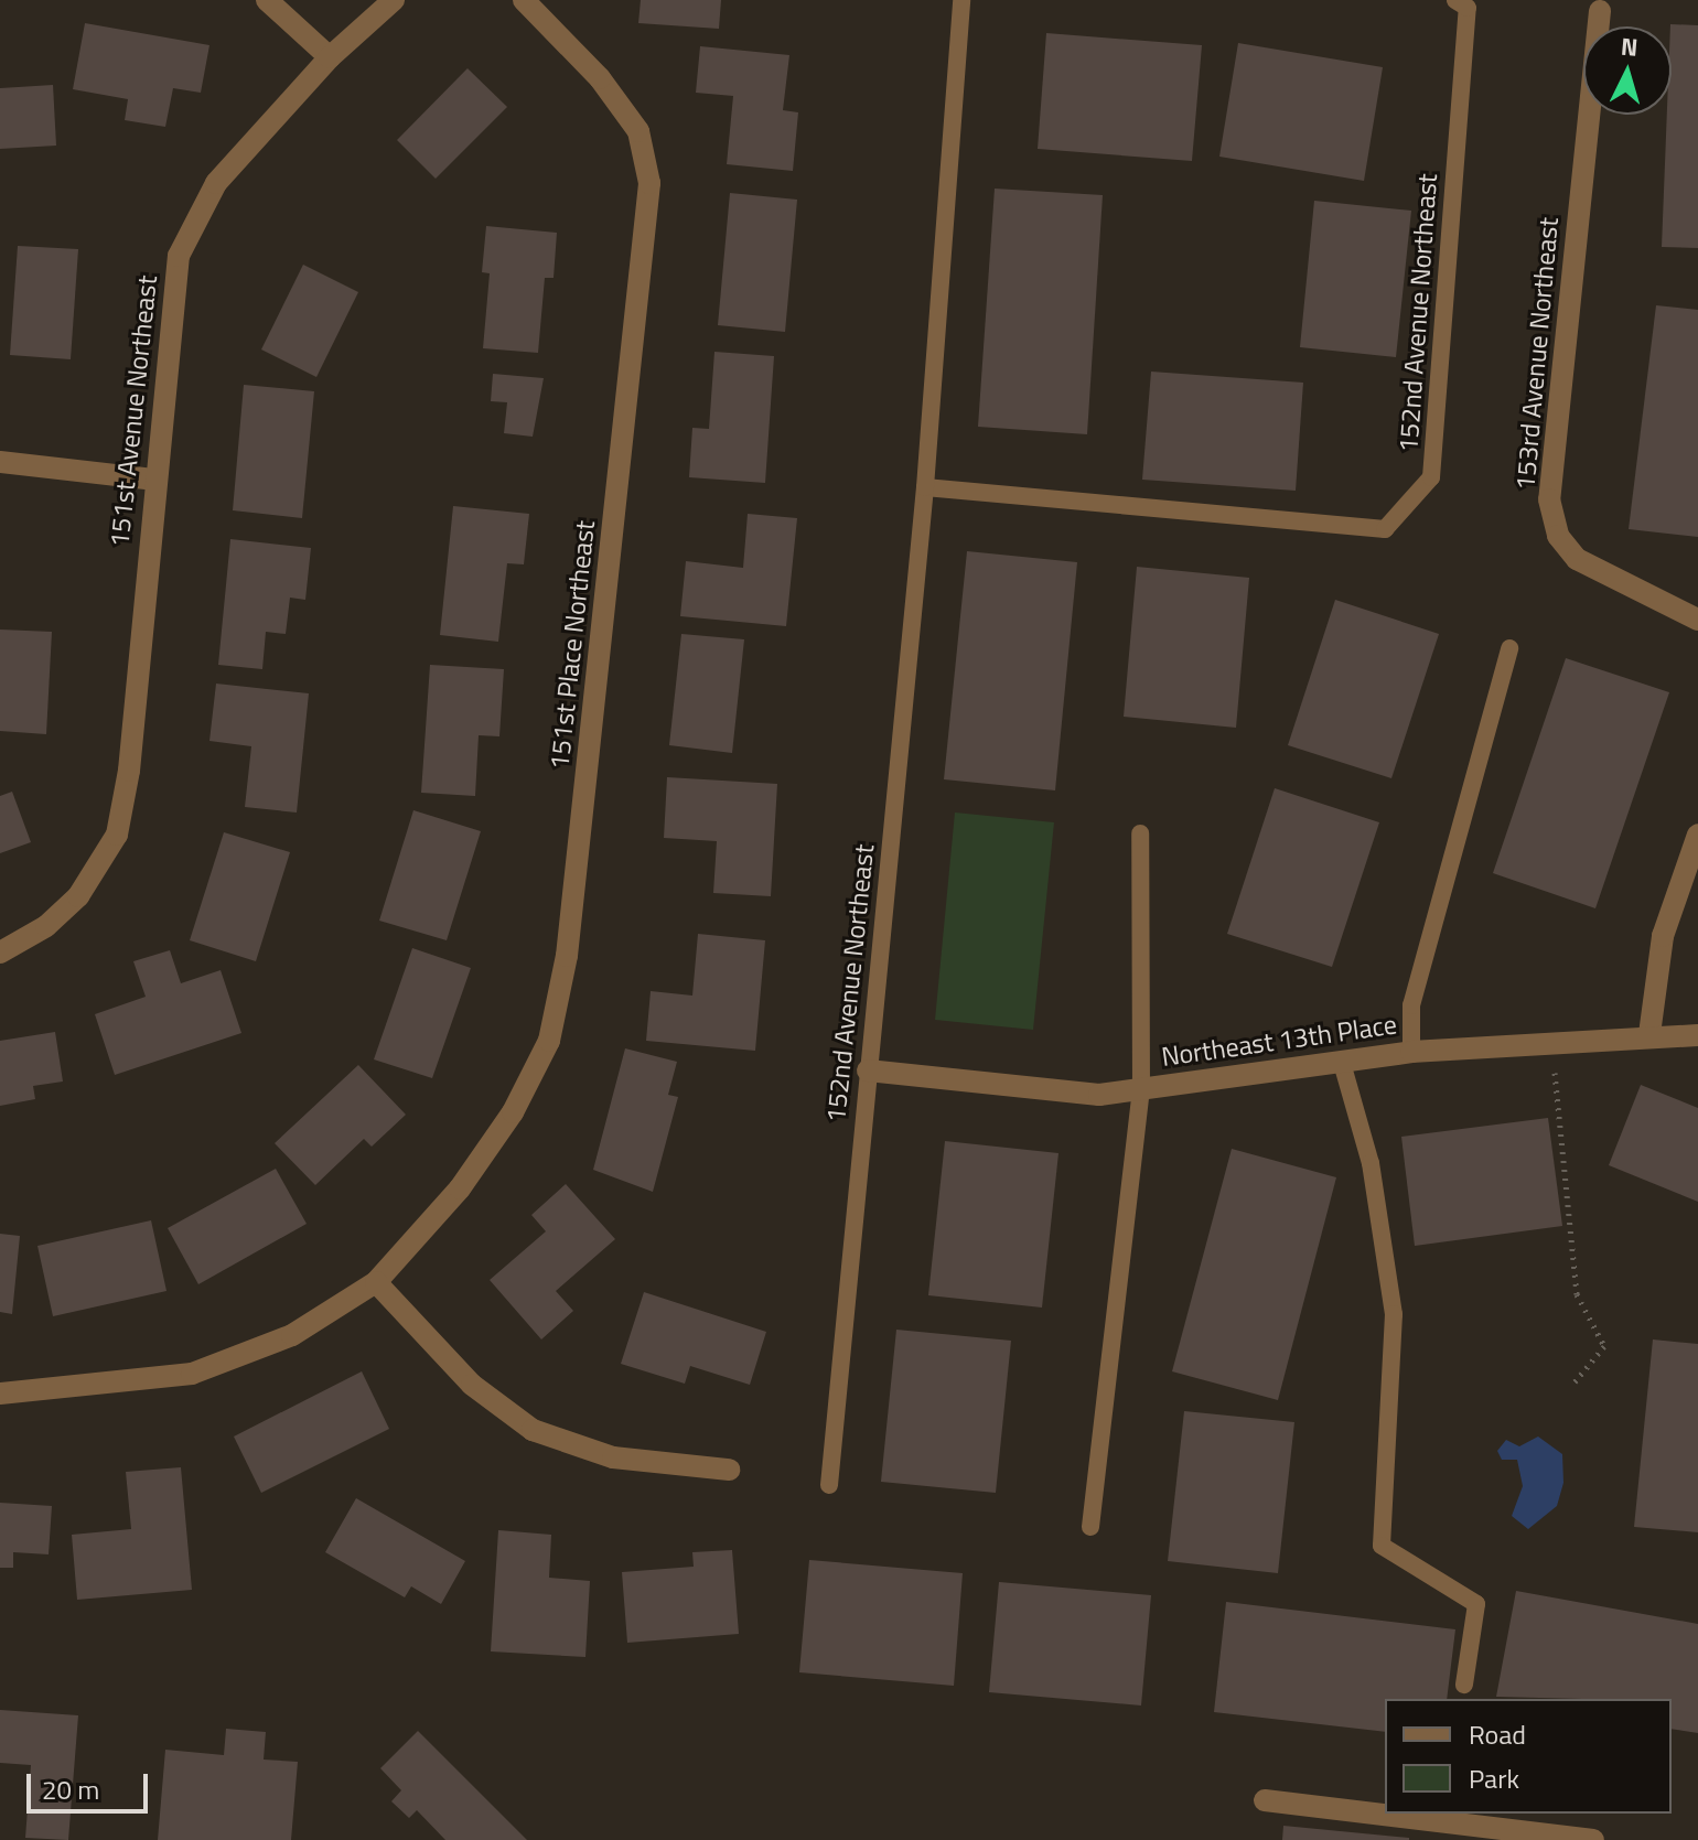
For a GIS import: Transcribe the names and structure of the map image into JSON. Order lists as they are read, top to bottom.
{
  "streets": {
    "street": [
      "153rd Avenue Northeast",
      "151st Avenue Northeast",
      "151st Place Northeast",
      "Northeast 13th Place"
    ],
    "lane": ["152nd Avenue Northeast"]
  },
  "crossings": [
    ["152nd Avenue Northeast", "Northeast 13th Place"]
  ],
  "legend": ["Road", "Park"],
  "scale_bar": "20 m",
  "north": "top"
}
